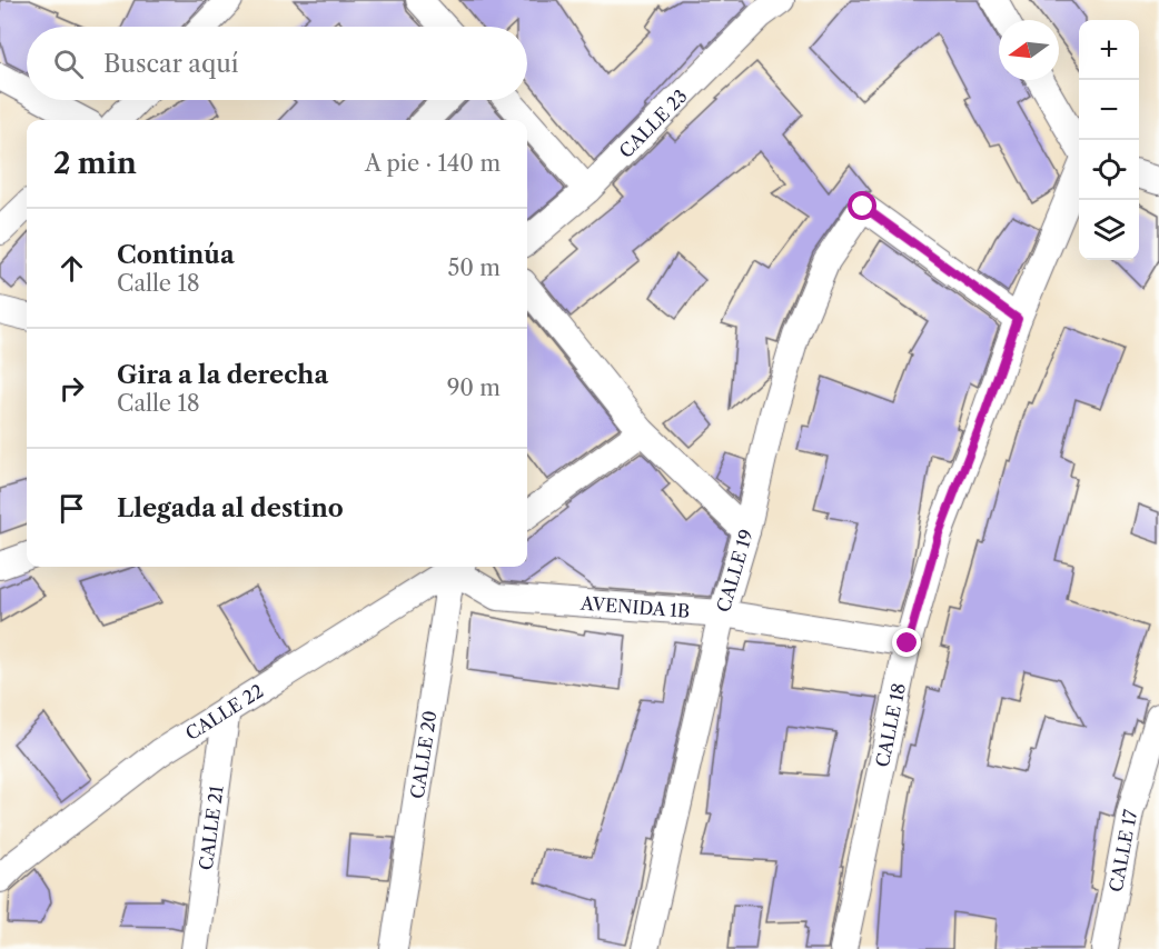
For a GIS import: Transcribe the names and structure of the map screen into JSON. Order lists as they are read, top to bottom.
{
  "streets": {
    "street": [
      "CALLE 23",
      "CALLE 19",
      "AVENIDA 1B",
      "CALLE 22",
      "CALLE 18",
      "CALLE 20",
      "CALLE 21",
      "CALLE 17"
    ]
  },
  "crossings": [
    ["CALLE 19", "AVENIDA 1B"],
    ["CALLE 19", "CALLE 18"],
    ["AVENIDA 1B", "CALLE 18"],
    ["CALLE 22", "CALLE 21"]
  ],
  "north": "left",
  "page": {
    "map_buttons": ["+", "−"],
    "search": "Buscar aquí",
    "heading": ["2 min", "A pie · 140 m"],
    "list": [
      ["Continúa", "Calle 18", "50 m"],
      ["Gira a la derecha", "Calle 18", "90 m"],
      "Llegada al destino"
    ]
  }
}
